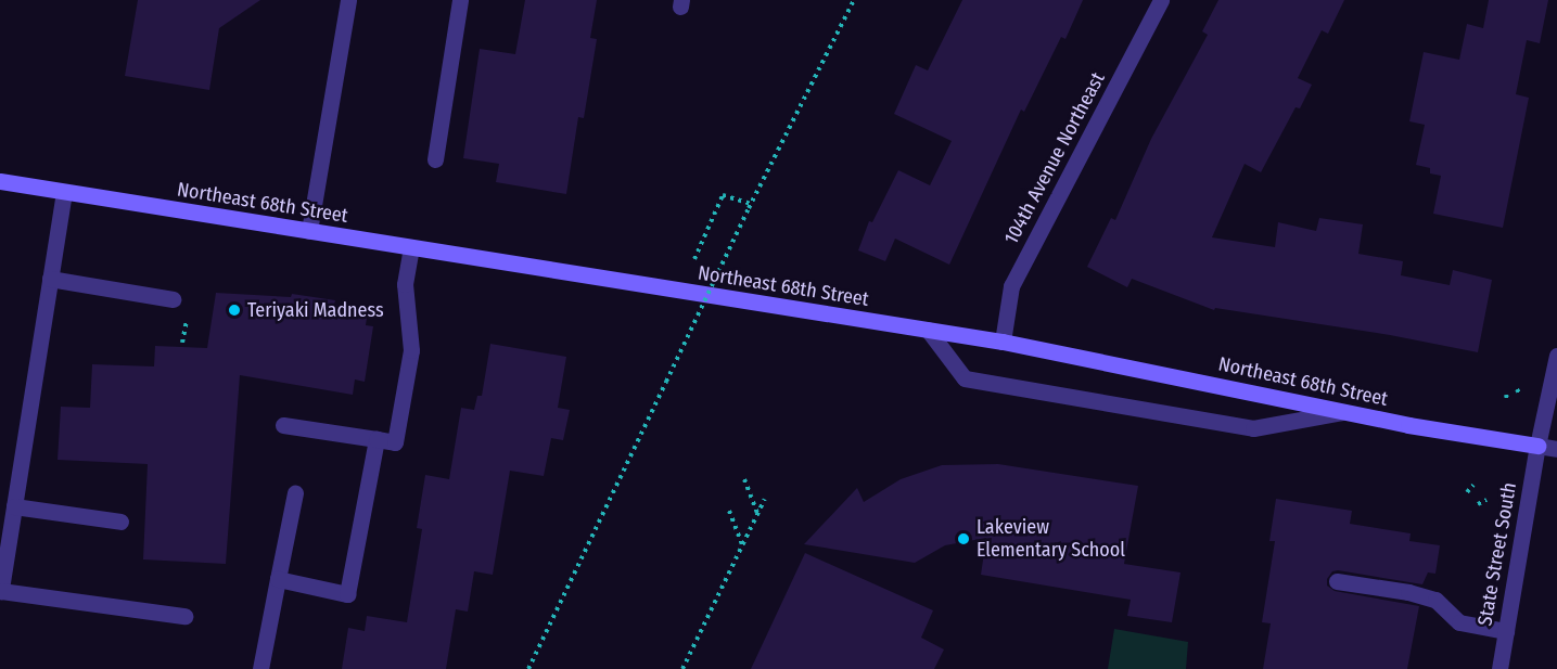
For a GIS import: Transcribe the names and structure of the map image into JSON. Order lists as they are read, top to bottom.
{
  "streets": {
    "main road": ["Northeast 68th Street"],
    "street": ["104th Avenue Northeast", "State Street South"]
  },
  "crossings": [
    ["104th Avenue Northeast", "Northeast 68th Street"],
    ["Northeast 68th Street", "State Street South"]
  ],
  "places": ["Teriyaki Madness", "Lakeview Elementary School"]
}
